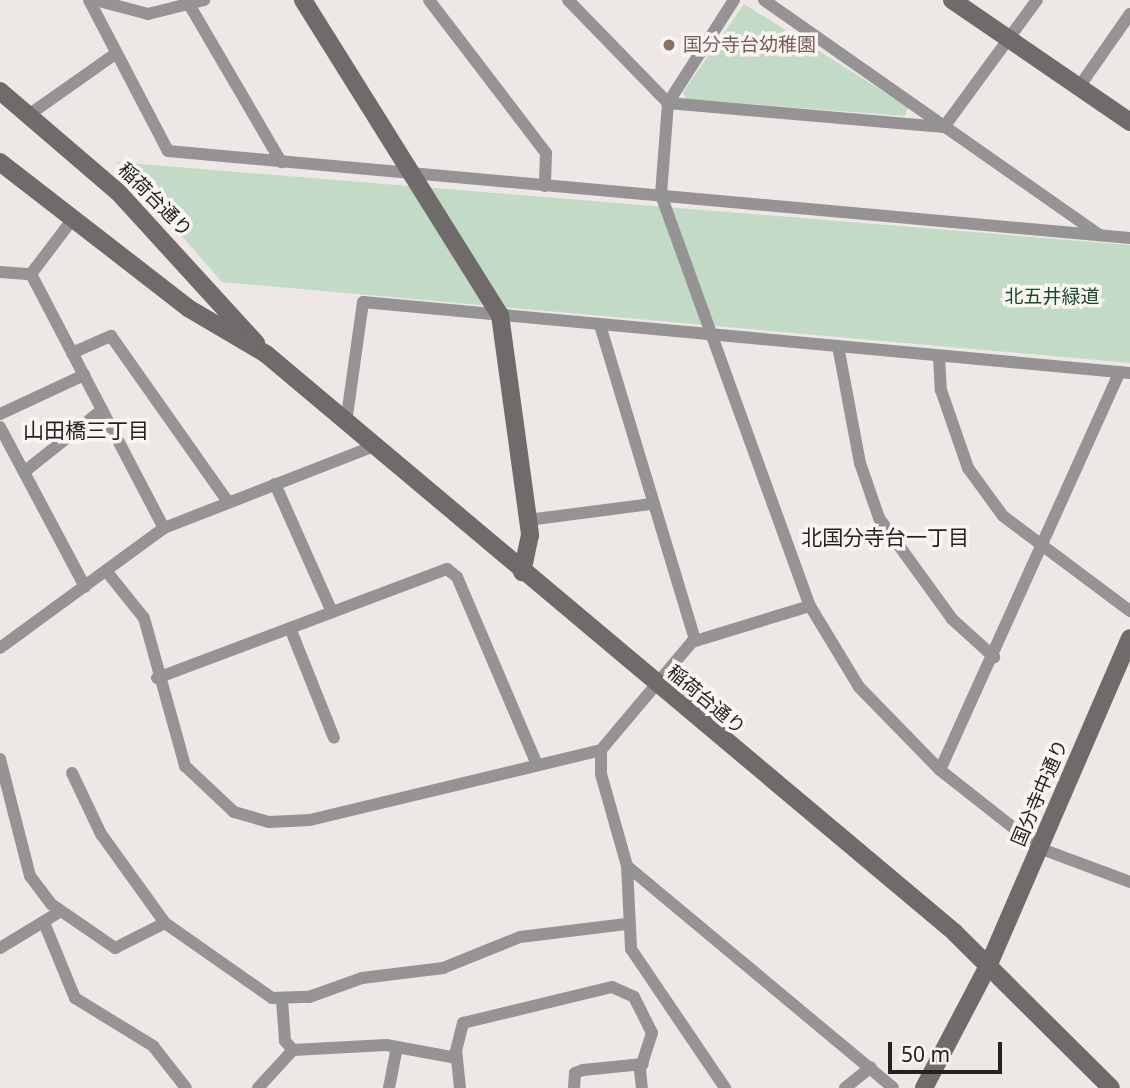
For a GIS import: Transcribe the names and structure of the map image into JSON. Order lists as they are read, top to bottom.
{
  "streets": {
    "street": ["稲荷台通り", "国分寺中通り"]
  },
  "crossings": [
    ["稲荷台通り", "国分寺中通り"]
  ],
  "districts": ["山田橋三丁目", "北国分寺台一丁目"],
  "parks": ["北五井緑道"],
  "places": ["国分寺台幼稚園"],
  "scale_bar": "50 m"
}
